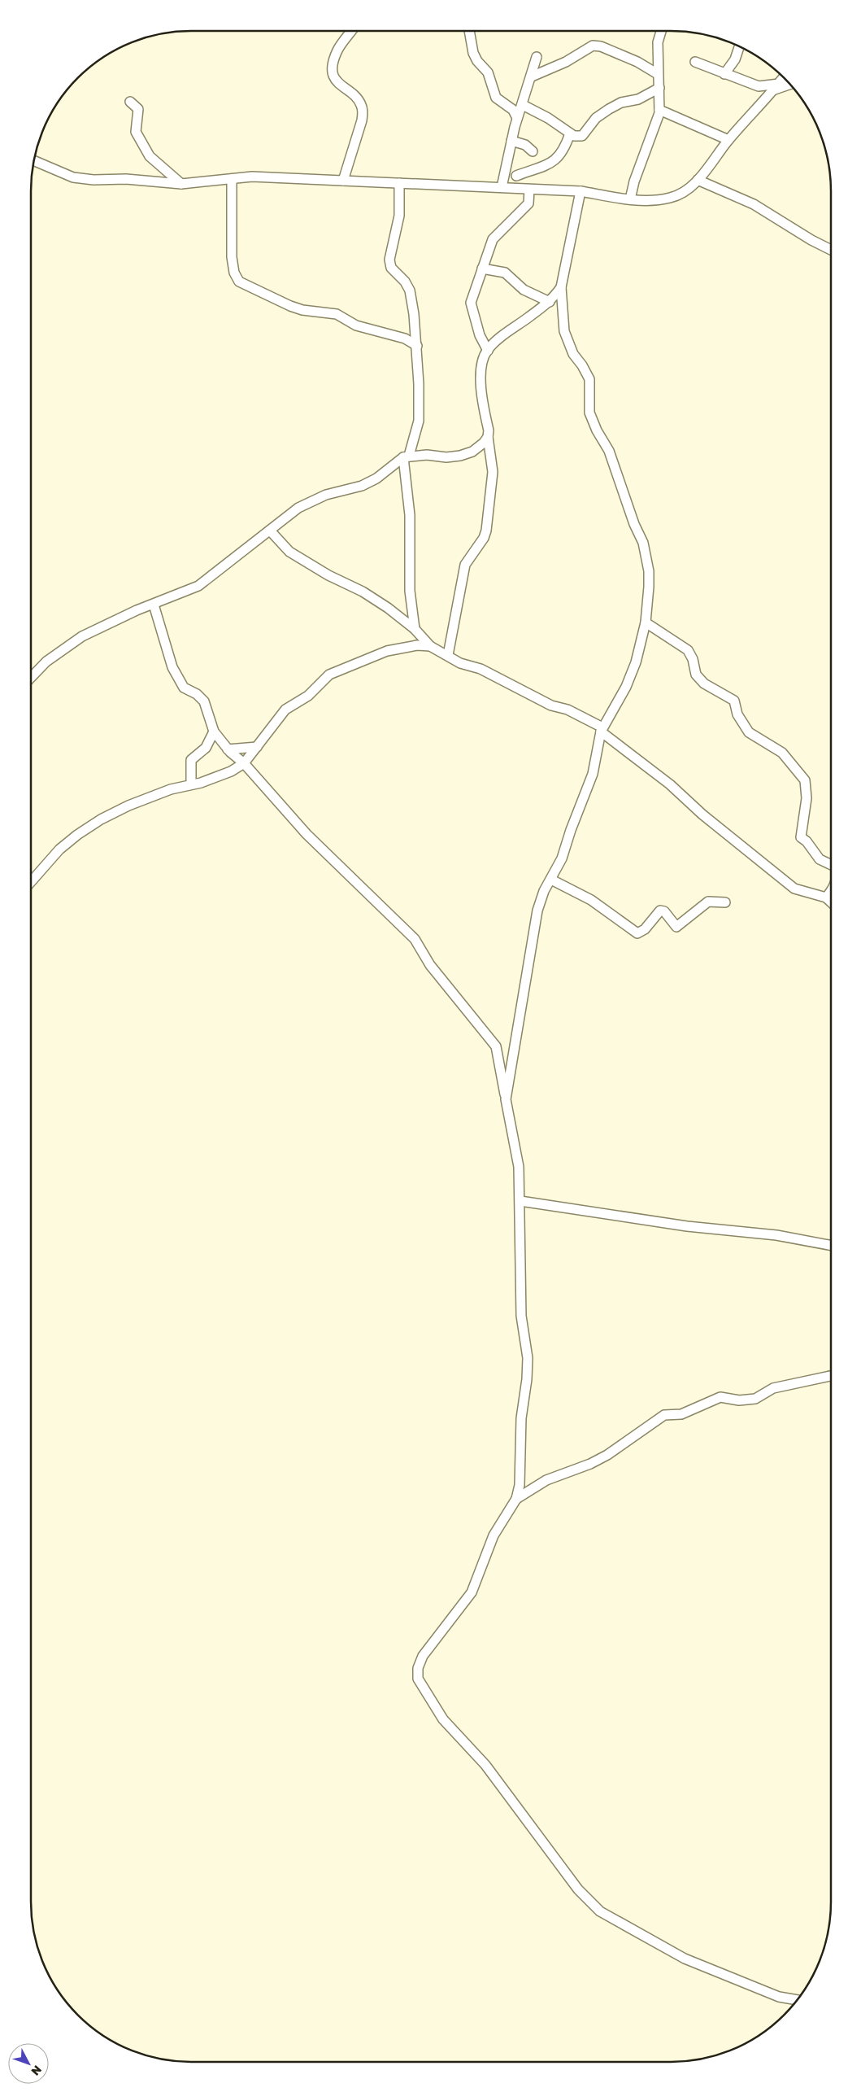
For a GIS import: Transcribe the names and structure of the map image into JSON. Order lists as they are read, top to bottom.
{
  "north": "bottom right"
}
